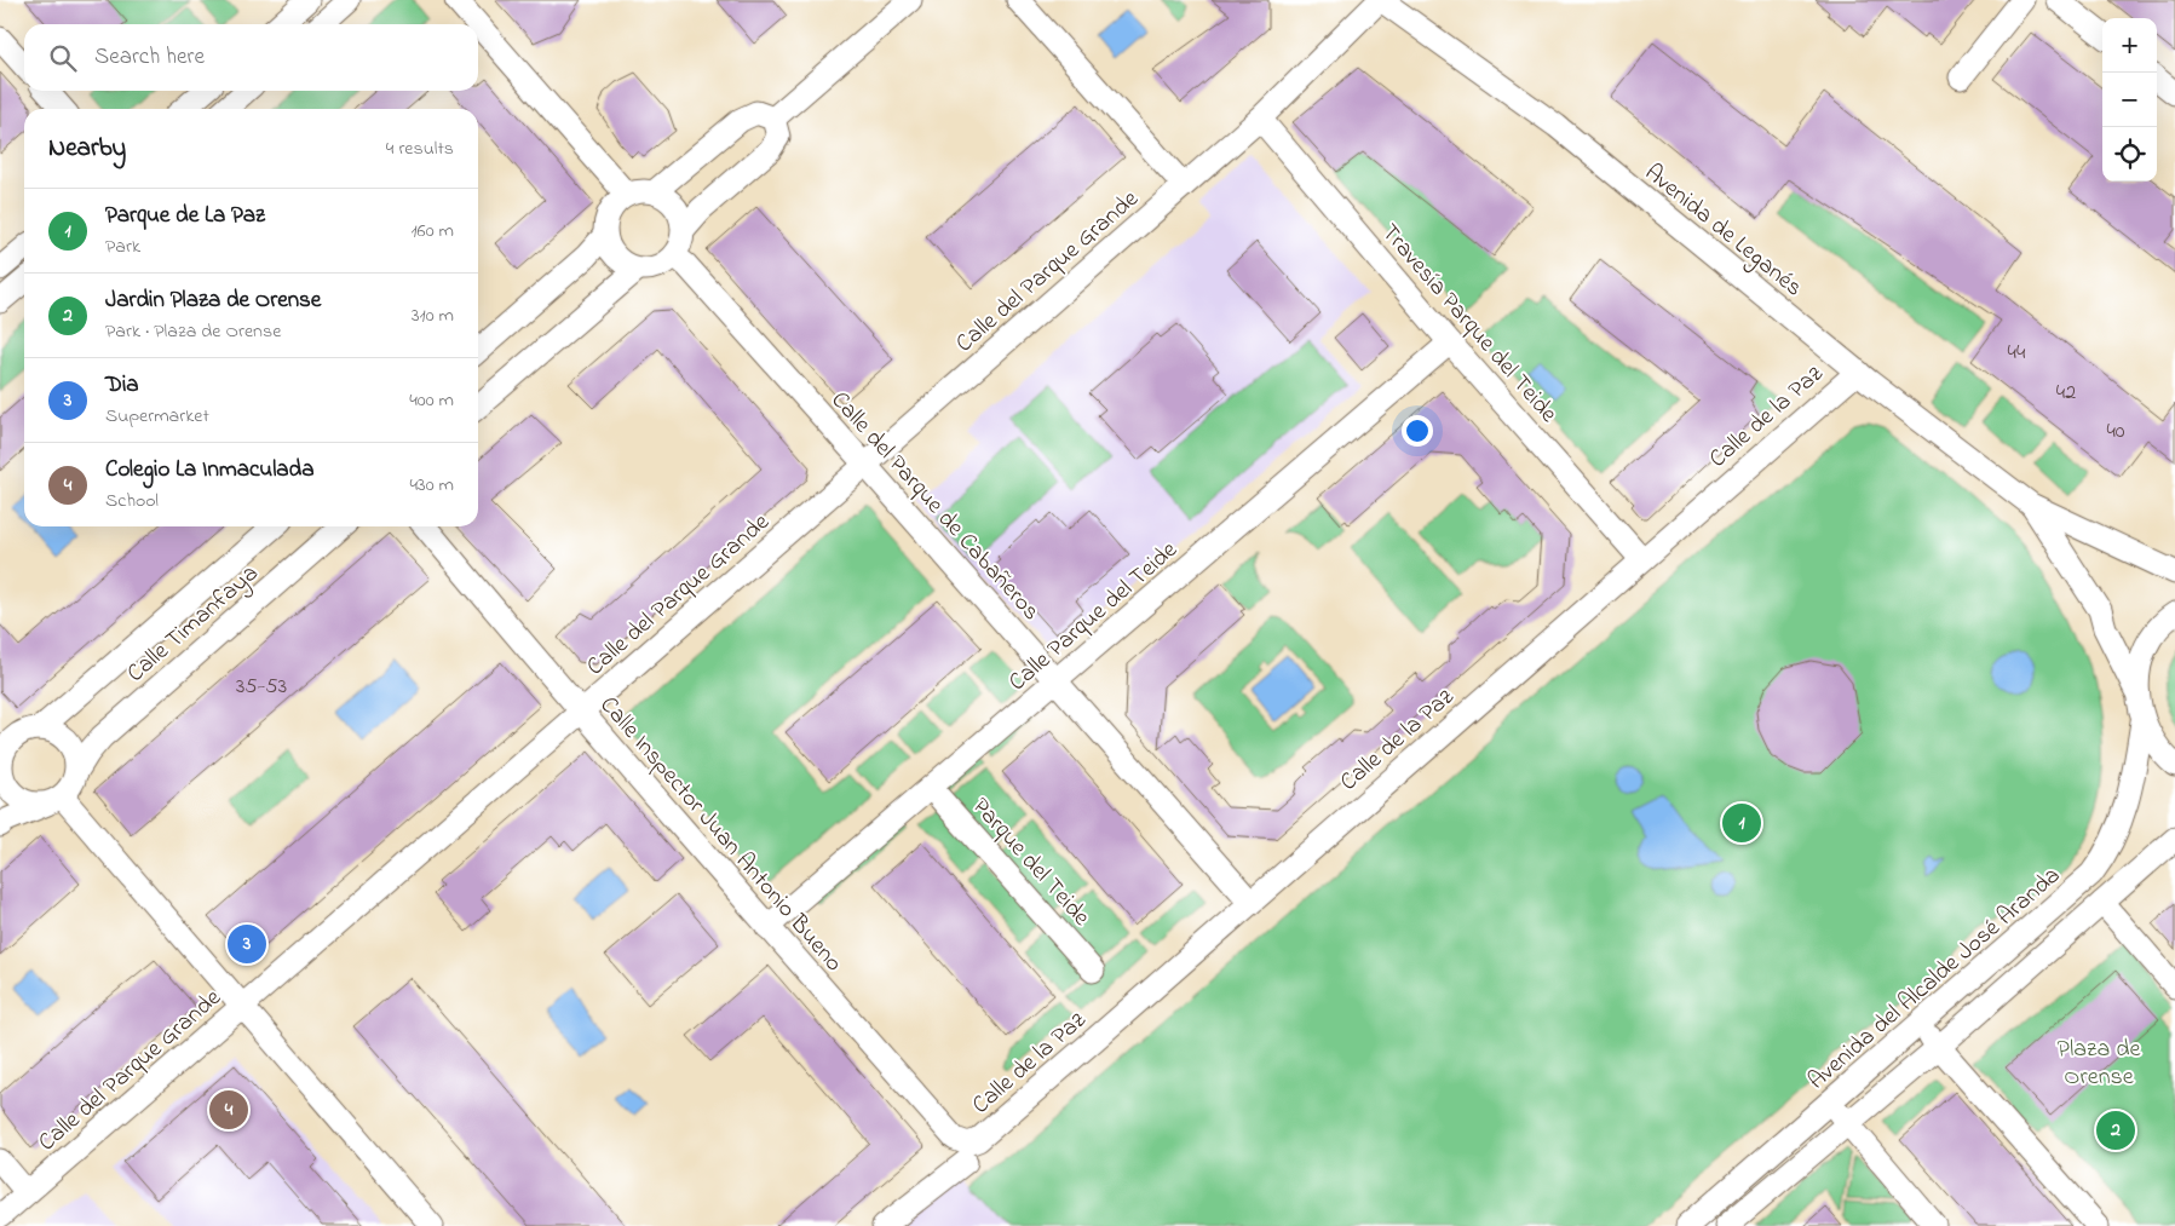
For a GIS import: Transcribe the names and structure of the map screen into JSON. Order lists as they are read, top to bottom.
{
  "streets": {
    "street": [
      "Avenida de Leganés",
      "Calle del Parque Grande",
      "Travesía Parque del Teide",
      "Calle de la Paz",
      "Calle del Parque de Cabañeros",
      "Calle Parque del Teide",
      "Calle Timanfaya",
      "Calle Inspector Juan Antonio Bueno",
      "Parque del Teide",
      "Avenida del Alcalde José Aranda"
    ]
  },
  "crossings": [
    ["Avenida de Leganés", "Calle del Parque Grande"],
    ["Avenida de Leganés", "Calle de la Paz"],
    ["Calle del Parque Grande", "Travesía Parque del Teide"],
    ["Calle del Parque Grande", "Calle del Parque de Cabañeros"],
    ["Calle del Parque Grande", "Calle Inspector Juan Antonio Bueno"],
    ["Travesía Parque del Teide", "Calle de la Paz"],
    ["Travesía Parque del Teide", "Calle Parque del Teide"],
    ["Calle de la Paz", "Calle del Parque de Cabañeros"],
    ["Calle de la Paz", "Calle Inspector Juan Antonio Bueno"],
    ["Calle del Parque de Cabañeros", "Calle Parque del Teide"],
    ["Calle Parque del Teide", "Calle Inspector Juan Antonio Bueno"],
    ["Calle Parque del Teide", "Parque del Teide"]
  ],
  "parks": ["Plaza de Orense"],
  "house_numbers": [
    "44",
    "42",
    "40",
    "35-53"
  ],
  "page": {
    "map_buttons": ["+", "−"],
    "search": "Search here",
    "heading": ["Nearby", "4 results"],
    "list": [
      {
        "mark": "1",
        "name": "Parque de La Paz",
        "note": "Park",
        "value": "160 m"
      },
      {
        "mark": "2",
        "name": "Jardin Plaza de Orense",
        "note": "Park · Plaza de Orense",
        "value": "310 m"
      },
      {
        "mark": "3",
        "name": "Dia",
        "note": "Supermarket",
        "value": "400 m"
      },
      {
        "mark": "4",
        "name": "Colegio La Inmaculada",
        "note": "School",
        "value": "430 m"
      }
    ],
    "pins": [
      "1",
      "3",
      "4",
      "2"
    ]
  }
}
